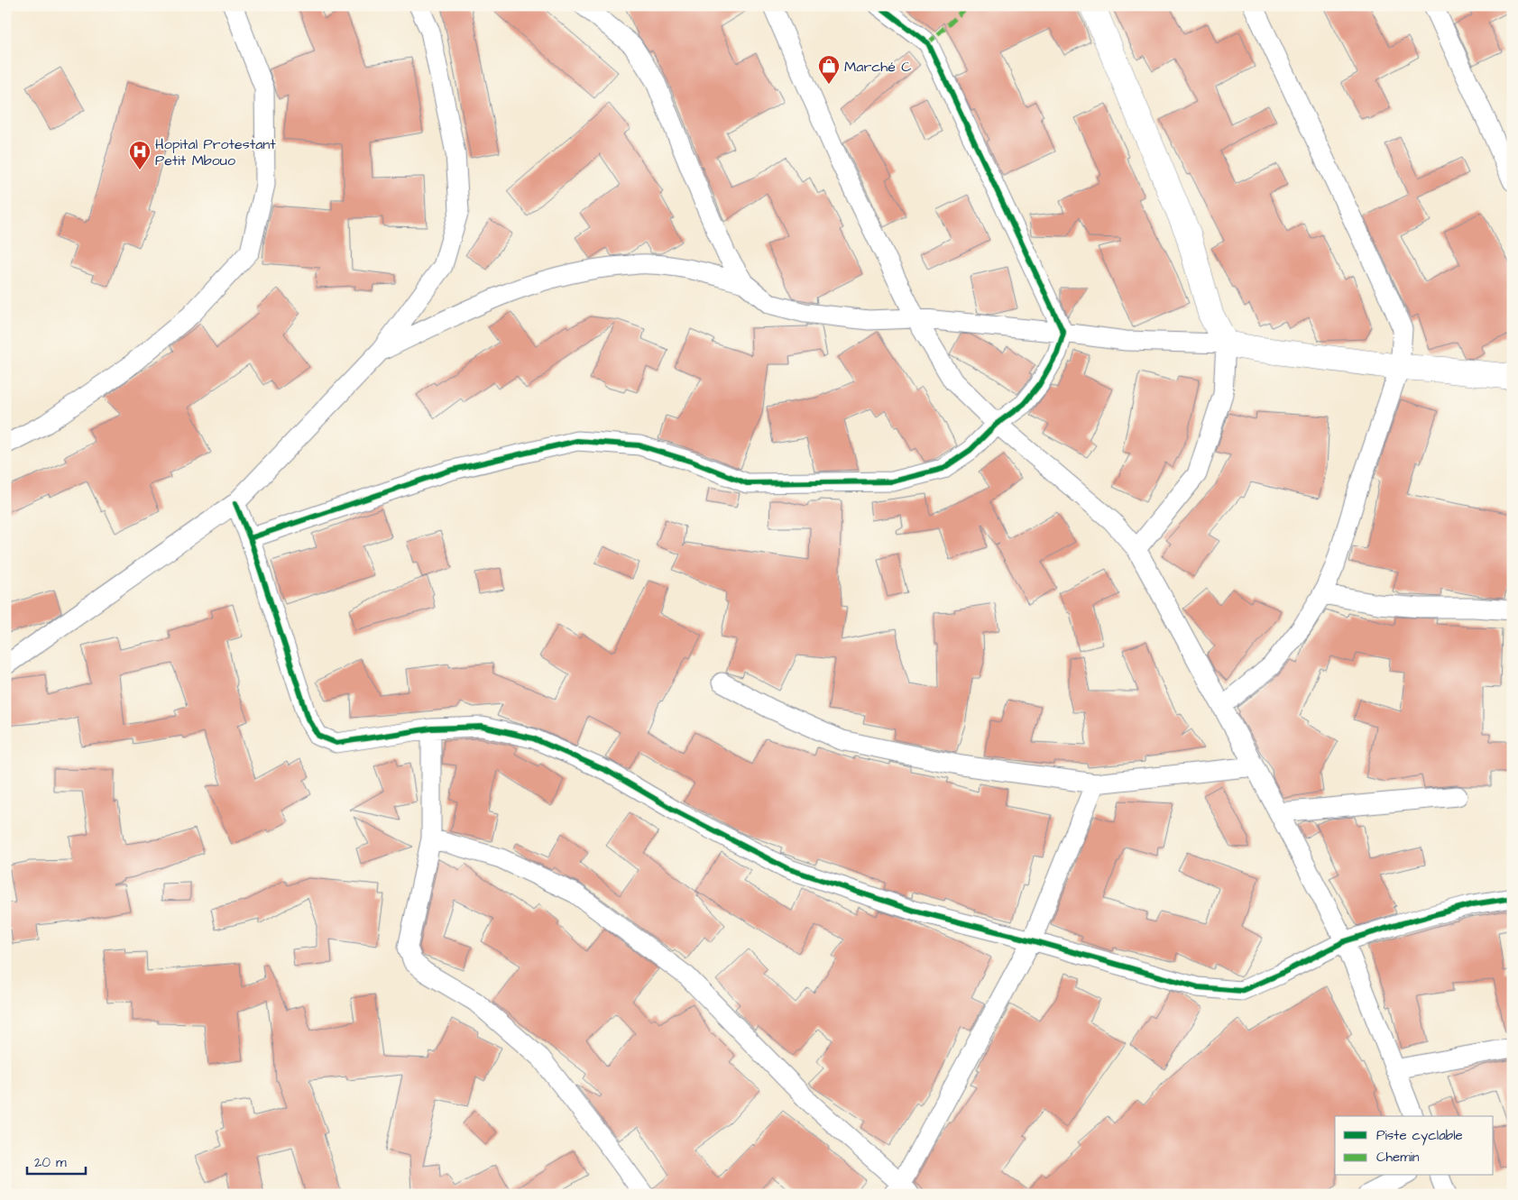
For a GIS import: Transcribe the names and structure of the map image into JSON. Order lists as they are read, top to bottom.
{
  "places": {
    "shop": ["Marché C"],
    "hospital": ["Hopital Protestant Petit Mbouo"]
  },
  "legend": ["Piste cyclable", "Chemin"],
  "scale_bar": "20 m"
}
